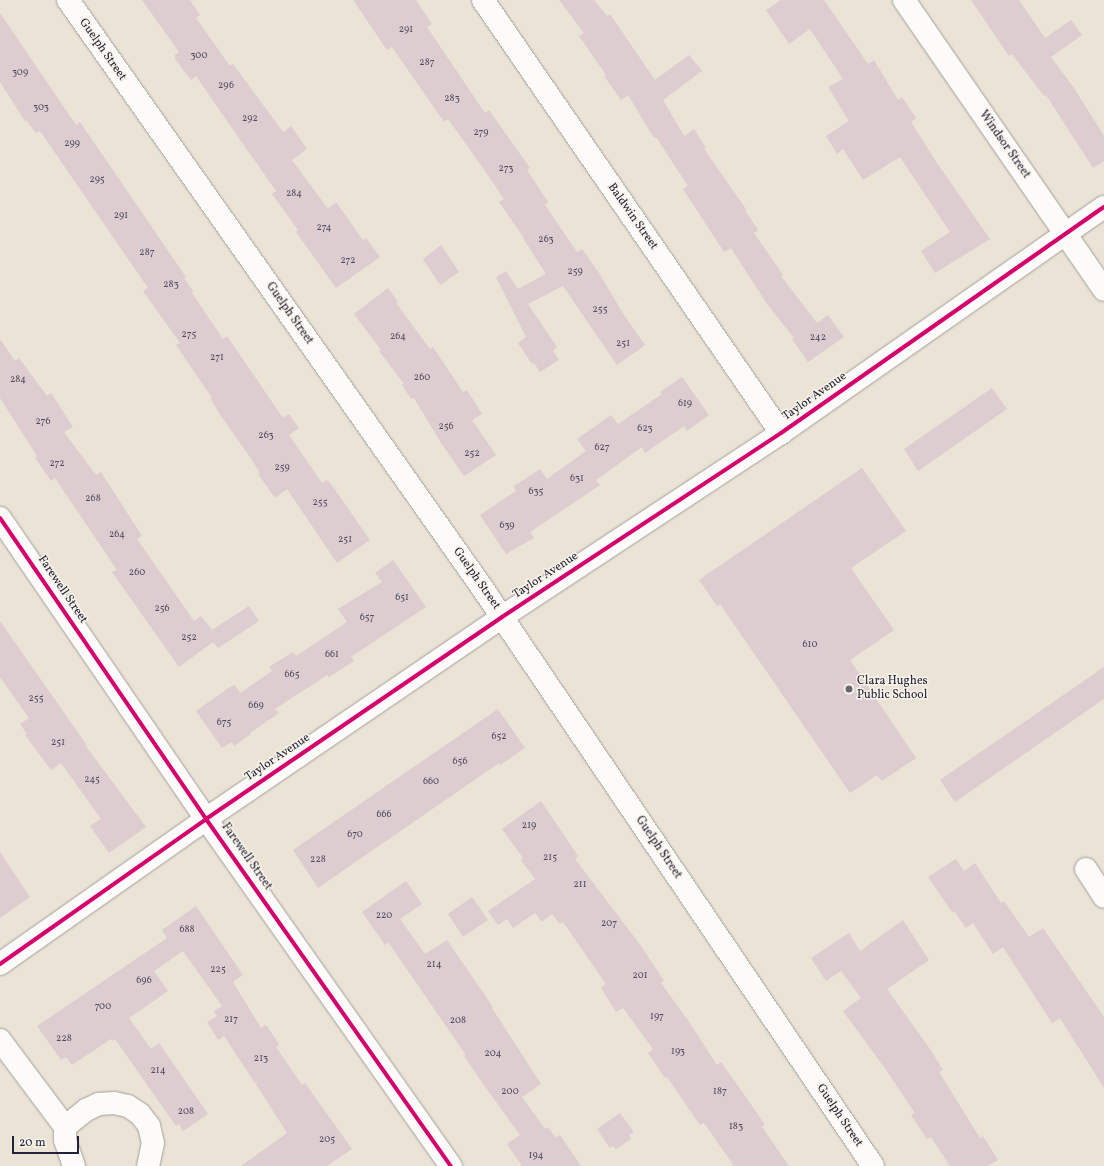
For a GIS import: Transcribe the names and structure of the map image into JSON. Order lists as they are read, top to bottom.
{
  "streets": {
    "street": [
      "Guelph Street",
      "Windsor Street",
      "Baldwin Street",
      "Taylor Avenue",
      "Farewell Street"
    ]
  },
  "crossings": [
    ["Guelph Street", "Taylor Avenue"],
    ["Windsor Street", "Taylor Avenue"],
    ["Baldwin Street", "Taylor Avenue"],
    ["Taylor Avenue", "Farewell Street"]
  ],
  "places": ["Clara Hughes Public School"],
  "house_numbers": [
    "291",
    "300",
    "287",
    "309",
    "296",
    "283",
    "303",
    "292",
    "279",
    "299",
    "273",
    "295",
    "284",
    "291",
    "274",
    "263",
    "287",
    "272",
    "259",
    "283",
    "255",
    "275",
    "264",
    "242",
    "251",
    "271",
    "260",
    "284",
    "619",
    "276",
    "256",
    "623",
    "263",
    "627",
    "252",
    "272",
    "259",
    "631",
    "635",
    "268",
    "255",
    "639",
    "264",
    "251",
    "260",
    "651",
    "256",
    "657",
    "252",
    "610",
    "661",
    "665",
    "255",
    "669",
    "675",
    "652",
    "251",
    "656",
    "245",
    "660",
    "666",
    "219",
    "670",
    "215",
    "228",
    "211",
    "220",
    "207",
    "688",
    "214",
    "225",
    "201",
    "696",
    "700",
    "197",
    "217",
    "208",
    "228",
    "193",
    "204",
    "213",
    "214",
    "200",
    "187",
    "208",
    "183",
    "205",
    "194"
  ],
  "scale_bar": "20 m"
}
